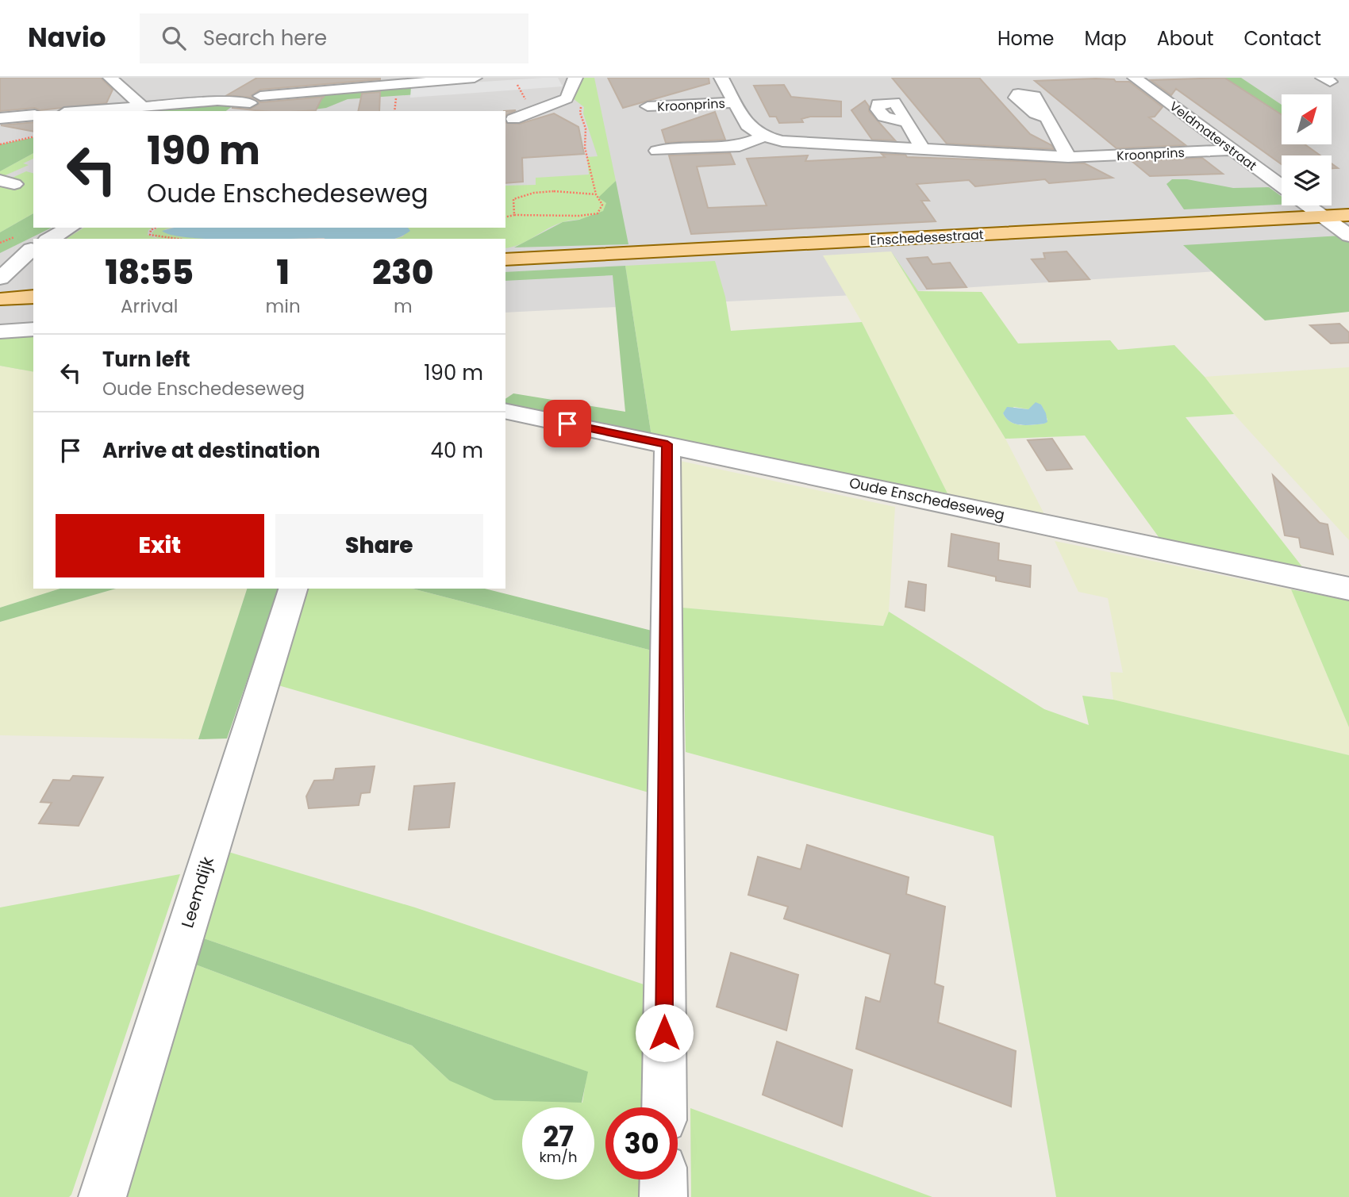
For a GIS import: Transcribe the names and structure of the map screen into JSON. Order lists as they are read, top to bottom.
{
  "streets": {
    "main road": ["Enschedesestraat"],
    "street": [
      "Kroonprins",
      "Veldmaterstraat",
      "Oude Enschedeseweg",
      "Leemdijk"
    ]
  },
  "crossings": [
    ["Kroonprins", "Veldmaterstraat"],
    ["Veldmaterstraat", "Enschedesestraat"]
  ],
  "north": "top right",
  "page": {
    "header": "Navio",
    "search": "Search here",
    "nav": [
      "Home",
      "Map",
      "About",
      "Contact"
    ],
    "turn": ["190 m", "Oude Enschedeseweg"],
    "eta": [
      "18:55",
      "Arrival",
      "1",
      "min",
      "230",
      "m"
    ],
    "list": [
      {
        "name": "Turn left",
        "note": "Oude Enschedeseweg",
        "value": "190 m"
      },
      {
        "name": "Arrive at destination",
        "value": "40 m"
      }
    ],
    "buttons": ["Exit", "Share"],
    "speed": "27 km/h",
    "limit": "30"
  }
}
